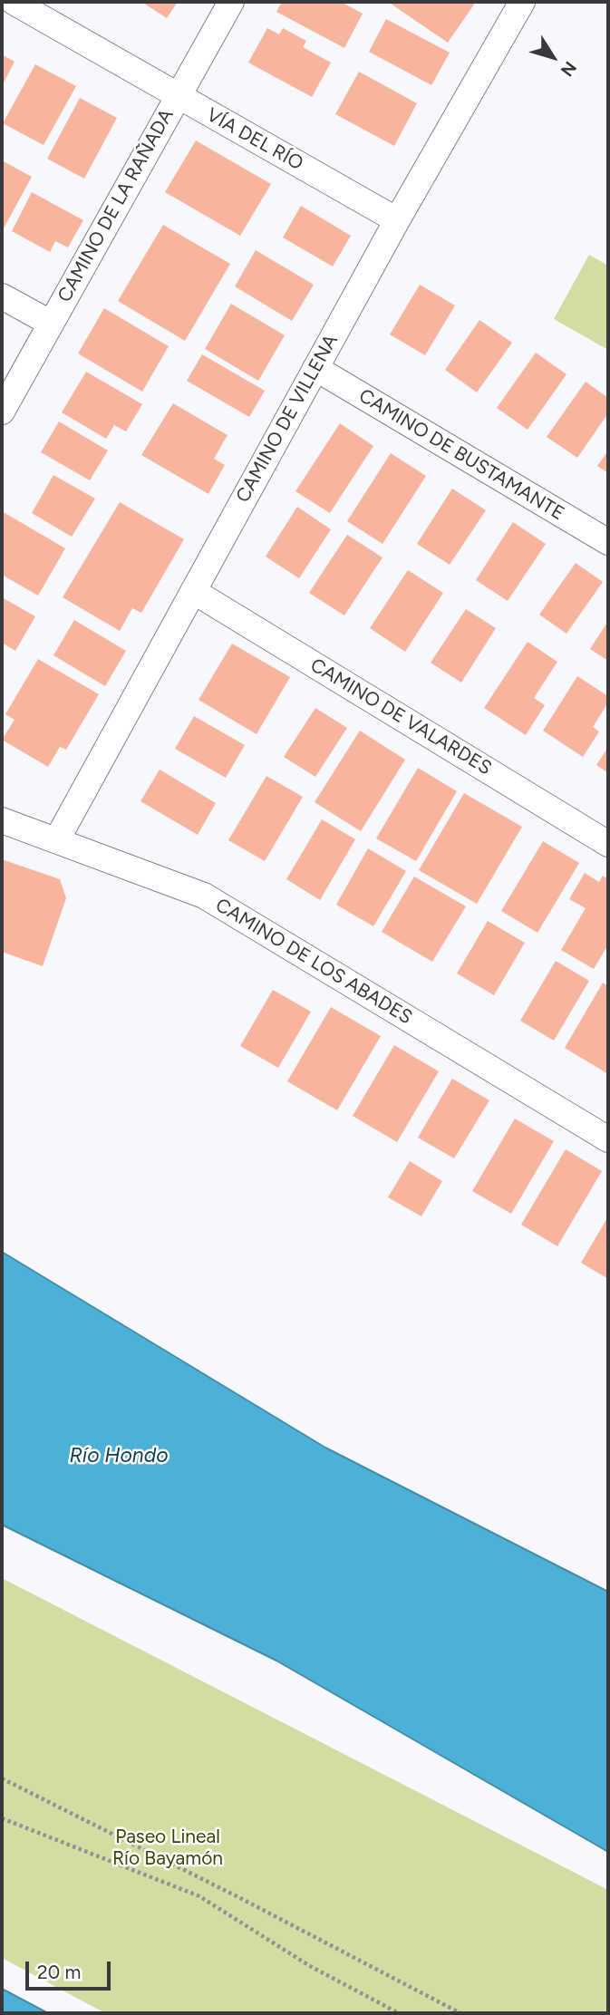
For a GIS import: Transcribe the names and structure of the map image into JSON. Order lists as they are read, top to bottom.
{
  "streets": {
    "street": [
      "VÍA DEL RÍO",
      "CAMINO DE LA RAÑADA",
      "CAMINO DE VILLENA",
      "CAMINO DE BUSTAMANTE",
      "CAMINO DE VALARDES",
      "CAMINO DE LOS ABADES"
    ]
  },
  "crossings": [
    ["VÍA DEL RÍO", "CAMINO DE LA RAÑADA"],
    ["VÍA DEL RÍO", "CAMINO DE VILLENA"],
    ["CAMINO DE VILLENA", "CAMINO DE BUSTAMANTE"],
    ["CAMINO DE VILLENA", "CAMINO DE VALARDES"],
    ["CAMINO DE VILLENA", "CAMINO DE LOS ABADES"]
  ],
  "water": ["Río Hondo"],
  "parks": ["Paseo Lineal Río Bayamón"],
  "scale_bar": "20 m",
  "north": "bottom right"
}
